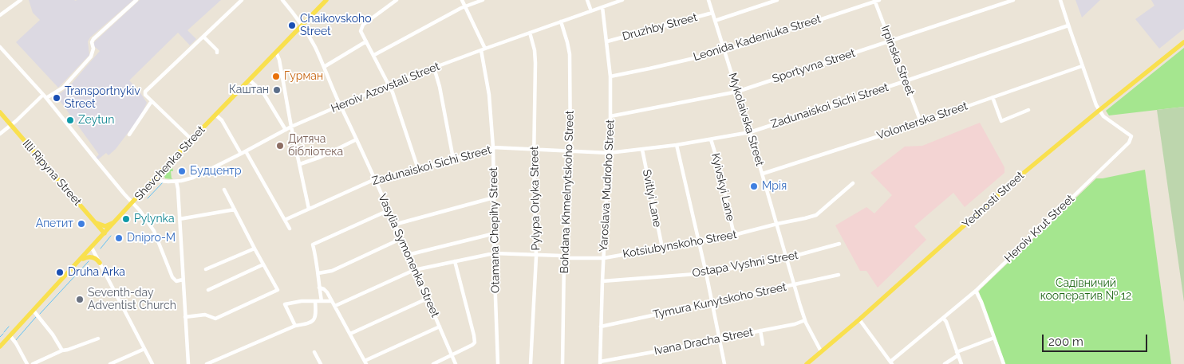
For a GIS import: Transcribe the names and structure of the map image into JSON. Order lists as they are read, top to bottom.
{
  "streets": {
    "main road": ["Shevchenka Street", "Illi Ripyna Street", "Yednosti Street"],
    "street": [
      "Druzhby Street",
      "Leonida Kadeniuka Street",
      "Irpinska Street",
      "Sportyvna Street",
      "Heroiv Azovstali Street",
      "Zadunaiskoi Sichi Street",
      "Mykolaivska Street",
      "Volonterska Street",
      "Yaroslava Mudroho Street",
      "Kyivskyi Lane",
      "Bohdana Khmelnytskoho Street",
      "Pylypa Orlyka Street",
      "Svitlyi Lane",
      "Heroiv Krut Street",
      "Otamana Chepihy Street",
      "Kotsiubynskoho Street",
      "Vasylia Symonenka Street",
      "Ostapa Vyshni Street",
      "Tymura Kunytskoho Street",
      "Ivana Dracha Street"
    ]
  },
  "crossings": [
    ["Druzhby Street", "Mykolaivska Street"],
    ["Druzhby Street", "Yaroslava Mudroho Street"],
    ["Leonida Kadeniuka Street", "Irpinska Street"],
    ["Leonida Kadeniuka Street", "Mykolaivska Street"],
    ["Leonida Kadeniuka Street", "Yaroslava Mudroho Street"],
    ["Irpinska Street", "Sportyvna Street"],
    ["Irpinska Street", "Zadunaiskoi Sichi Street"],
    ["Irpinska Street", "Volonterska Street"],
    ["Sportyvna Street", "Mykolaivska Street"],
    ["Sportyvna Street", "Yaroslava Mudroho Street"],
    ["Heroiv Azovstali Street", "Shevchenka Street"],
    ["Heroiv Azovstali Street", "Yaroslava Mudroho Street"],
    ["Heroiv Azovstali Street", "Bohdana Khmelnytskoho Street"],
    ["Heroiv Azovstali Street", "Pylypa Orlyka Street"],
    ["Heroiv Azovstali Street", "Otamana Chepihy Street"],
    ["Heroiv Azovstali Street", "Vasylia Symonenka Street"],
    ["Zadunaiskoi Sichi Street", "Mykolaivska Street"],
    ["Zadunaiskoi Sichi Street", "Yaroslava Mudroho Street"],
    ["Zadunaiskoi Sichi Street", "Kyivskyi Lane"],
    ["Zadunaiskoi Sichi Street", "Bohdana Khmelnytskoho Street"],
    ["Zadunaiskoi Sichi Street", "Pylypa Orlyka Street"],
    ["Zadunaiskoi Sichi Street", "Svitlyi Lane"],
    ["Zadunaiskoi Sichi Street", "Otamana Chepihy Street"],
    ["Zadunaiskoi Sichi Street", "Vasylia Symonenka Street"],
    ["Mykolaivska Street", "Volonterska Street"],
    ["Mykolaivska Street", "Yednosti Street"],
    ["Mykolaivska Street", "Kotsiubynskoho Street"],
    ["Mykolaivska Street", "Ostapa Vyshni Street"],
    ["Mykolaivska Street", "Tymura Kunytskoho Street"],
    ["Mykolaivska Street", "Ivana Dracha Street"],
    ["Shevchenka Street", "Illi Ripyna Street"],
    ["Shevchenka Street", "Vasylia Symonenka Street"],
    ["Yaroslava Mudroho Street", "Kotsiubynskoho Street"],
    ["Yaroslava Mudroho Street", "Ostapa Vyshni Street"],
    ["Yaroslava Mudroho Street", "Tymura Kunytskoho Street"],
    ["Yaroslava Mudroho Street", "Ivana Dracha Street"],
    ["Kyivskyi Lane", "Kotsiubynskoho Street"],
    ["Bohdana Khmelnytskoho Street", "Kotsiubynskoho Street"],
    ["Pylypa Orlyka Street", "Kotsiubynskoho Street"],
    ["Svitlyi Lane", "Kotsiubynskoho Street"],
    ["Yednosti Street", "Heroiv Krut Street"],
    ["Otamana Chepihy Street", "Kotsiubynskoho Street"],
    ["Kotsiubynskoho Street", "Vasylia Symonenka Street"]
  ],
  "parks": ["Садівничий кооператив № 12"],
  "places": [
    "Chaikovskoho Street",
    "Гурман",
    "Каштан",
    "Transportnykiv Street",
    "Zeytun",
    "Дитяча бібліотека",
    "Будцентр",
    "Мрія",
    "Pylynka",
    "Апетит",
    "Dnipro-M",
    "Druha Arka",
    "Seventh-day Adventist Church"
  ],
  "scale_bar": "200 m"
}
